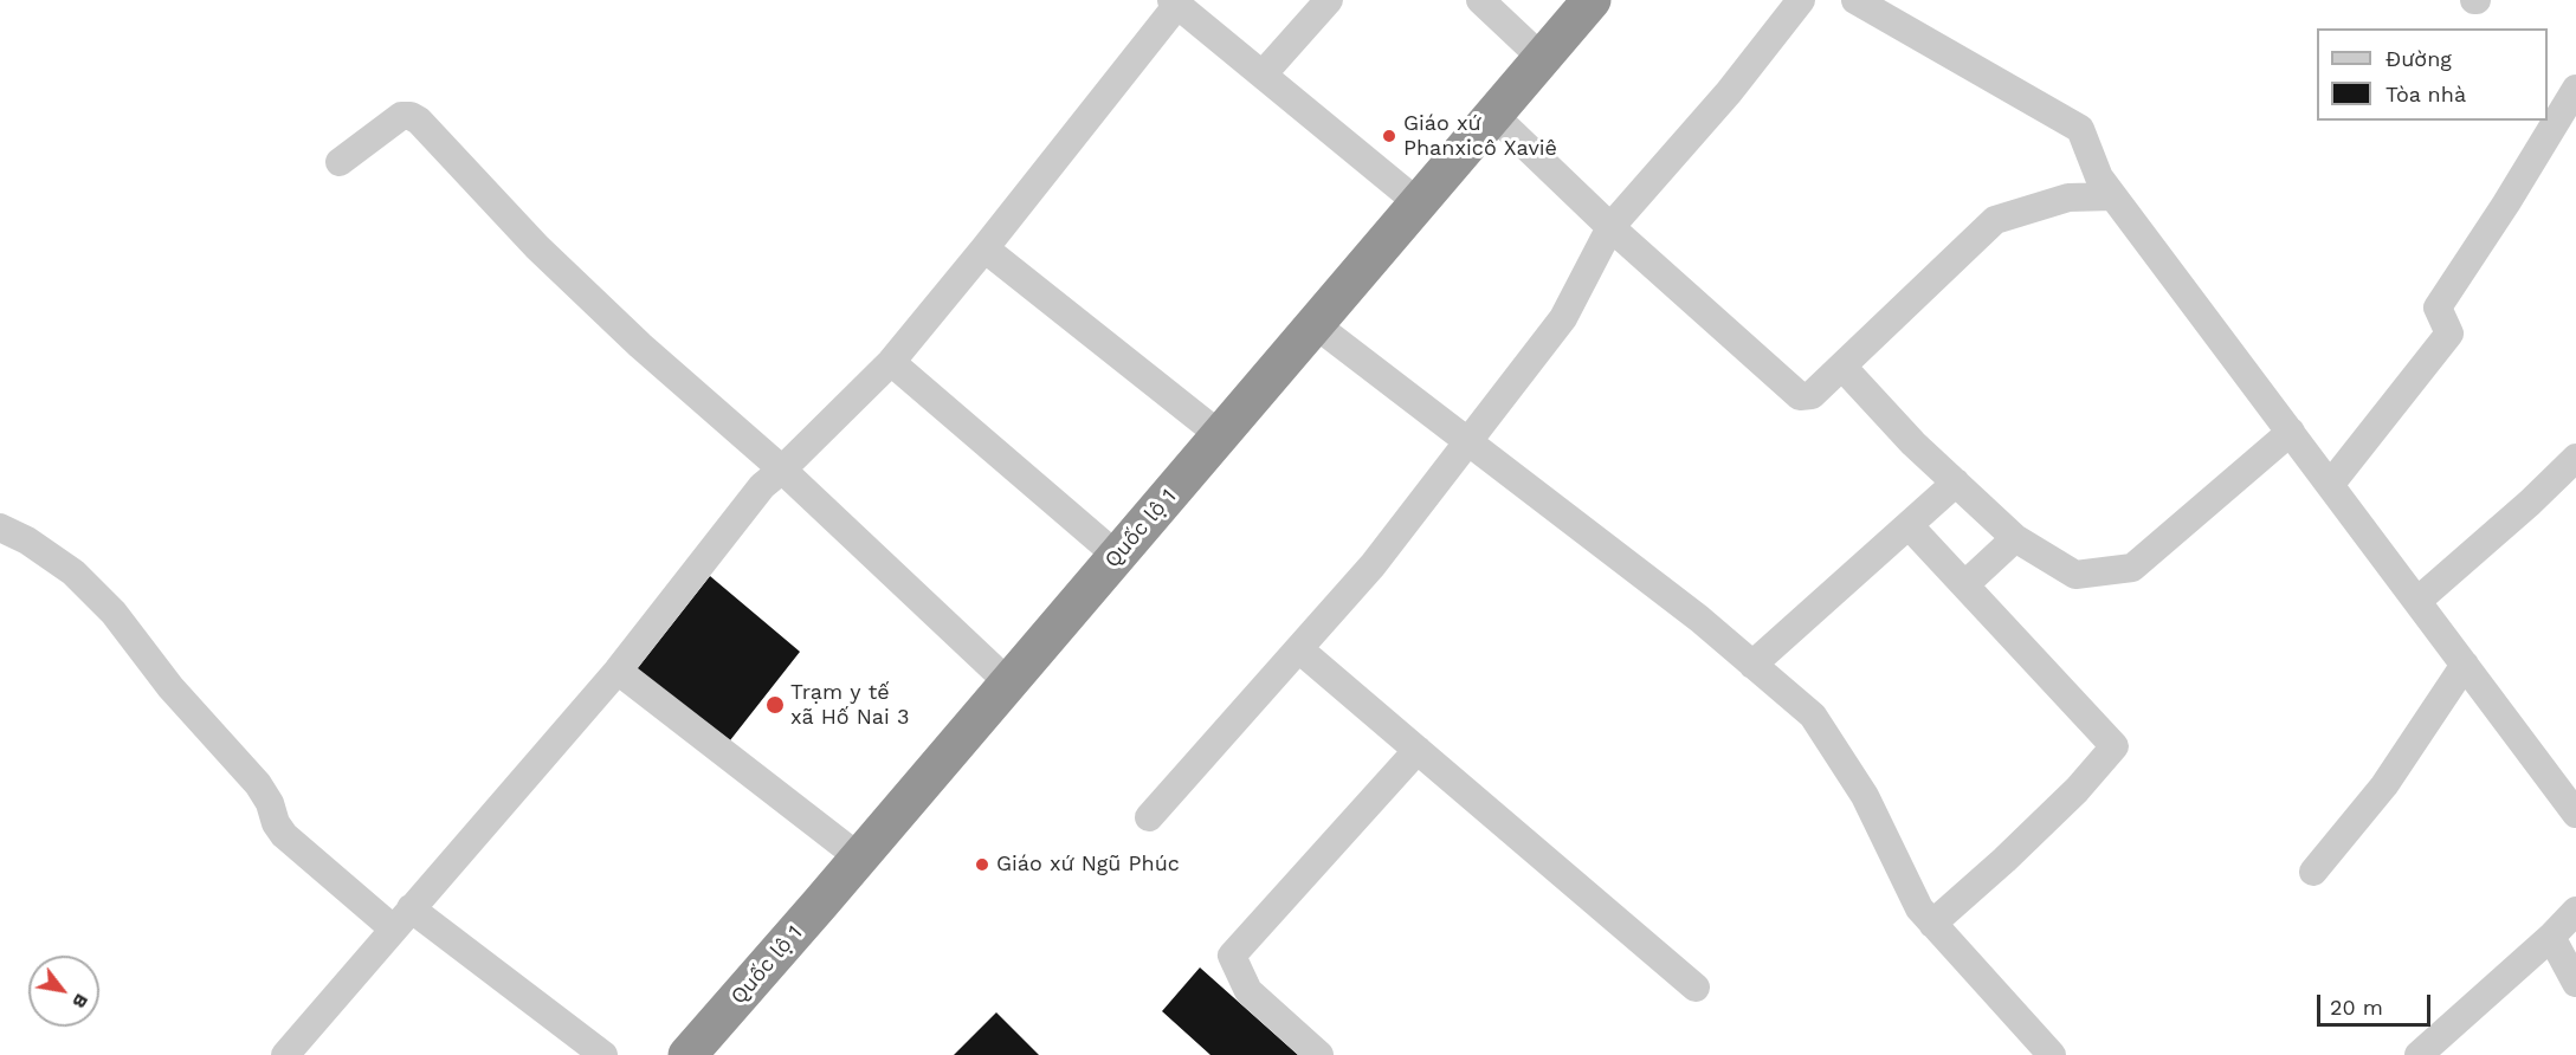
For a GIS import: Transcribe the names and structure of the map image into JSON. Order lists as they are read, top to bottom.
{
  "streets": {
    "highway": ["Quốc lộ 1"]
  },
  "places": ["Giáo xứ Phanxicô Xaviê", "Trạm y tế xã Hố Nai 3", "Giáo xứ Ngũ Phúc"],
  "legend": ["Đường", "Tòa nhà"],
  "scale_bar": "20 m",
  "north": "bottom right"
}
